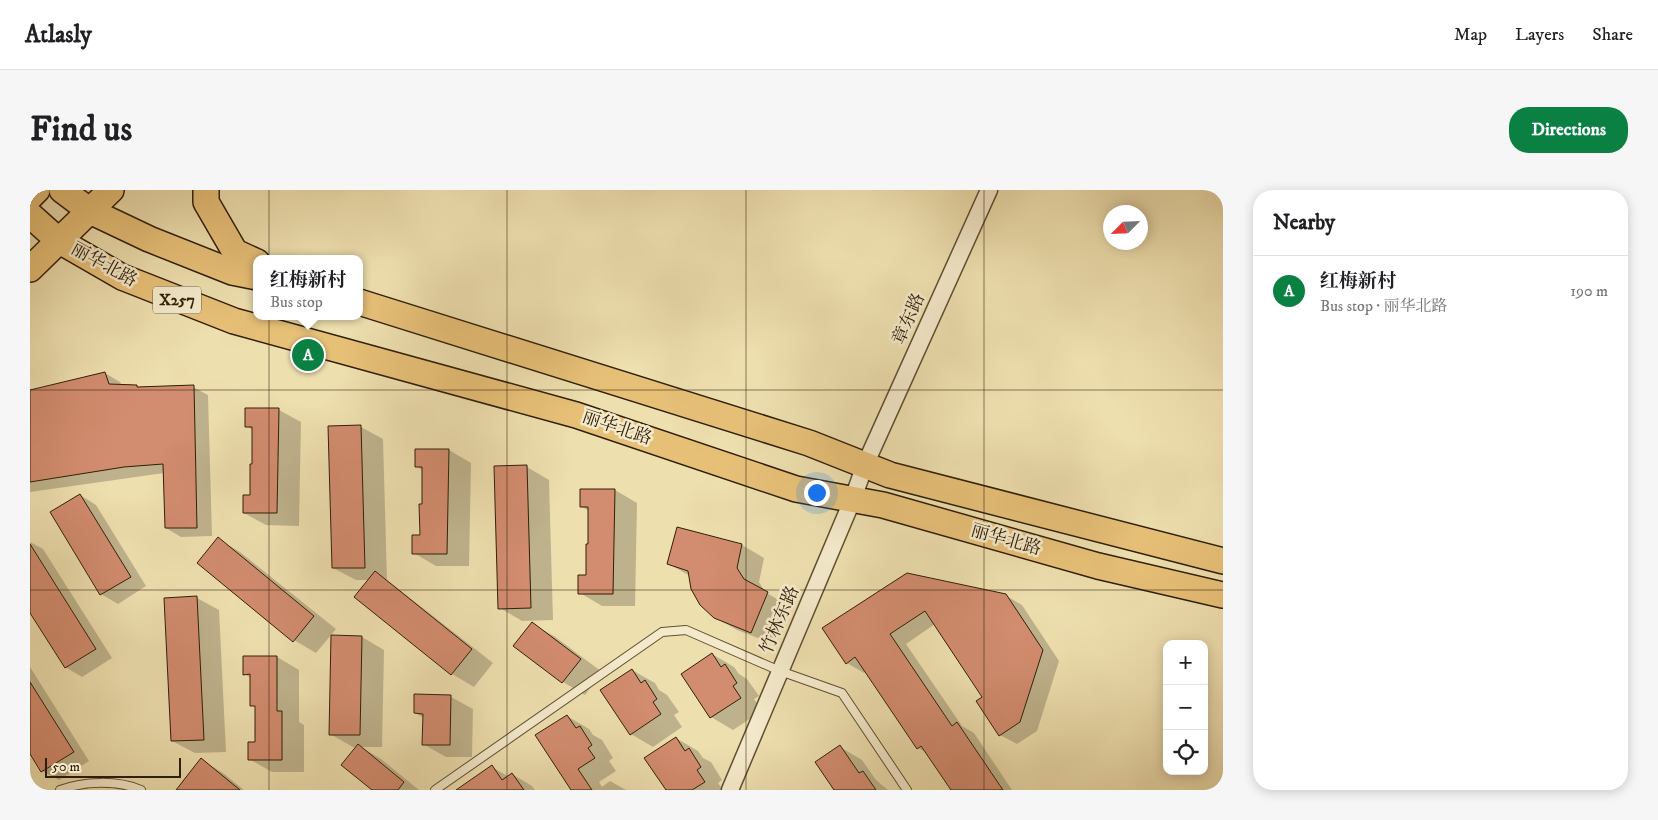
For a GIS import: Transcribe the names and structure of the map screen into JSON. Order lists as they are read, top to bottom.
{
  "streets": {
    "main road": ["丽华北路", "X257"],
    "street": ["章东路", "竹林东路"]
  },
  "crossings": [
    ["丽华北路", "章东路"],
    ["丽华北路", "竹林东路"],
    ["章东路", "竹林东路"]
  ],
  "scale_bar": "50 m",
  "north": "bottom left",
  "page": {
    "header": "Atlasly",
    "nav": ["Map", "Layers", "Share"],
    "buttons": "Directions",
    "title": "Find us",
    "heading": "Nearby",
    "popup": ["红梅新村", "Bus stop"],
    "list": [
      {
        "mark": "A",
        "name": "红梅新村",
        "note": "Bus stop · 丽华北路",
        "value": "190 m"
      }
    ],
    "pins": "A",
    "map_buttons": ["+", "−"],
    "scale": "50 m"
  }
}
